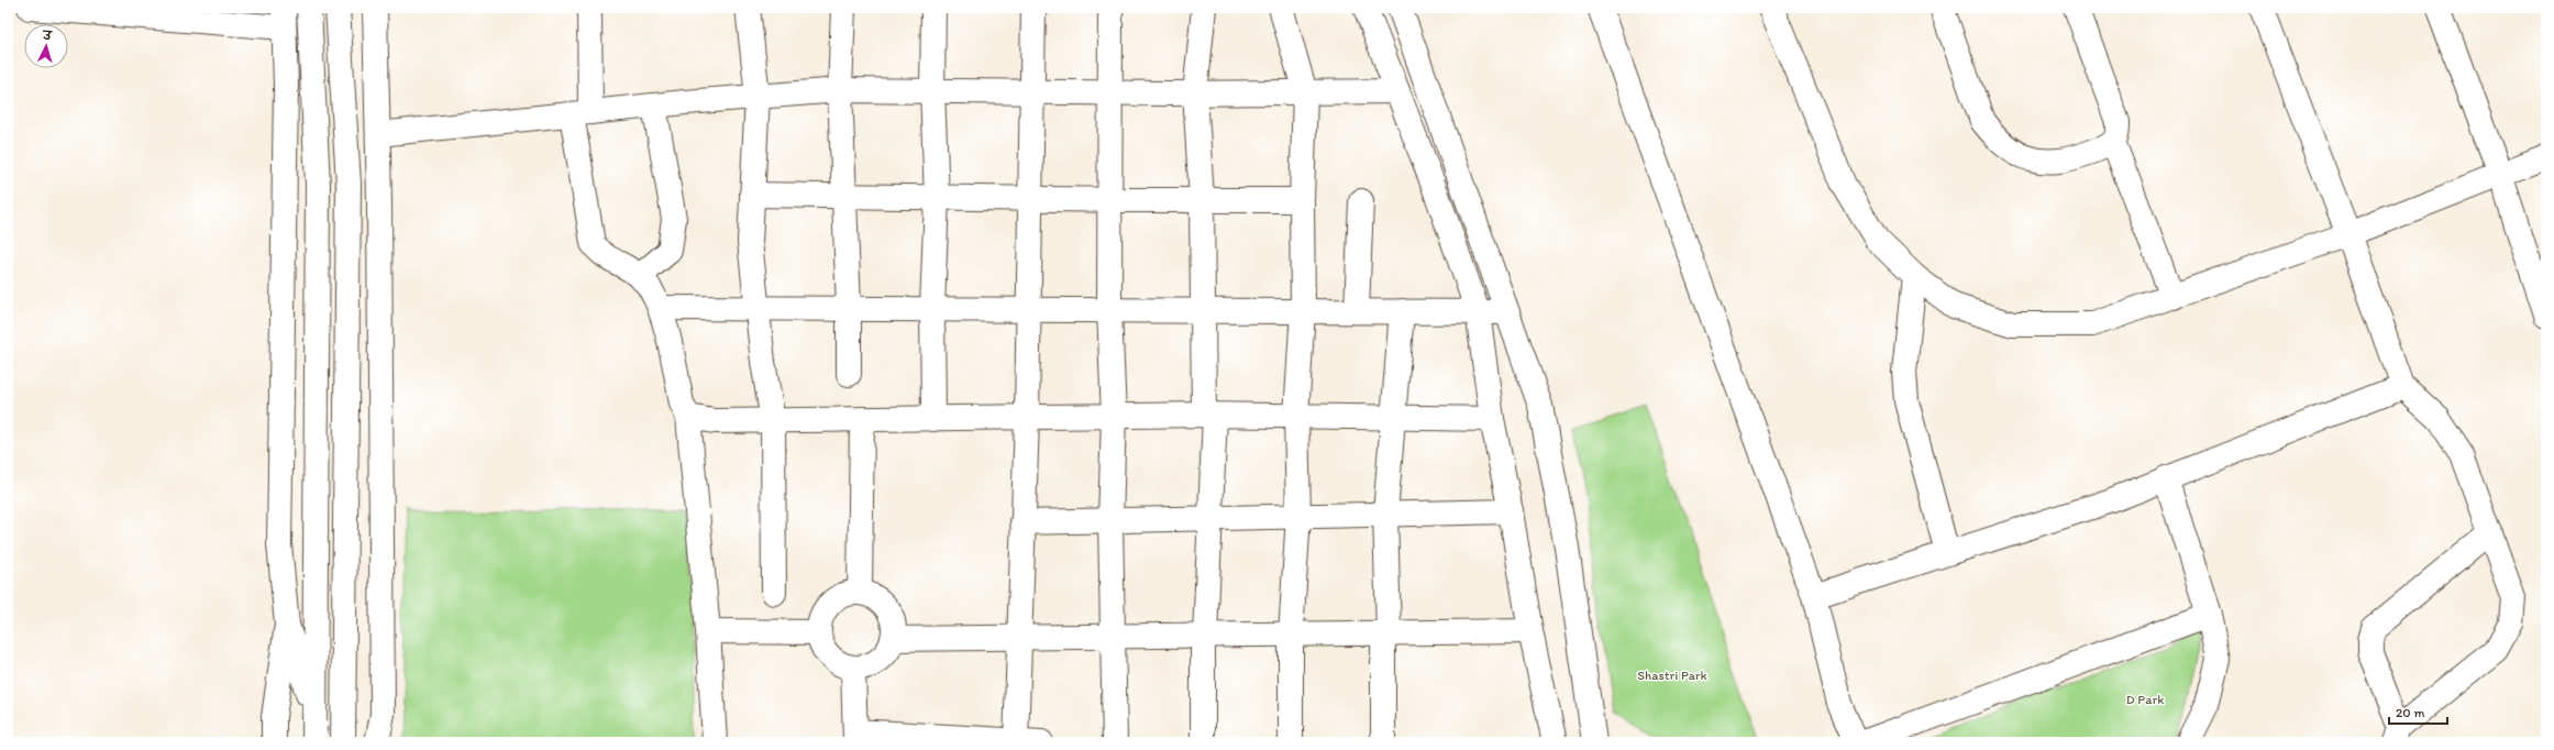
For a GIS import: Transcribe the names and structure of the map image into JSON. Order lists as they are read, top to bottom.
{
  "parks": ["Shastri Park", "D Park"],
  "scale_bar": "20 m",
  "north": "top"
}
